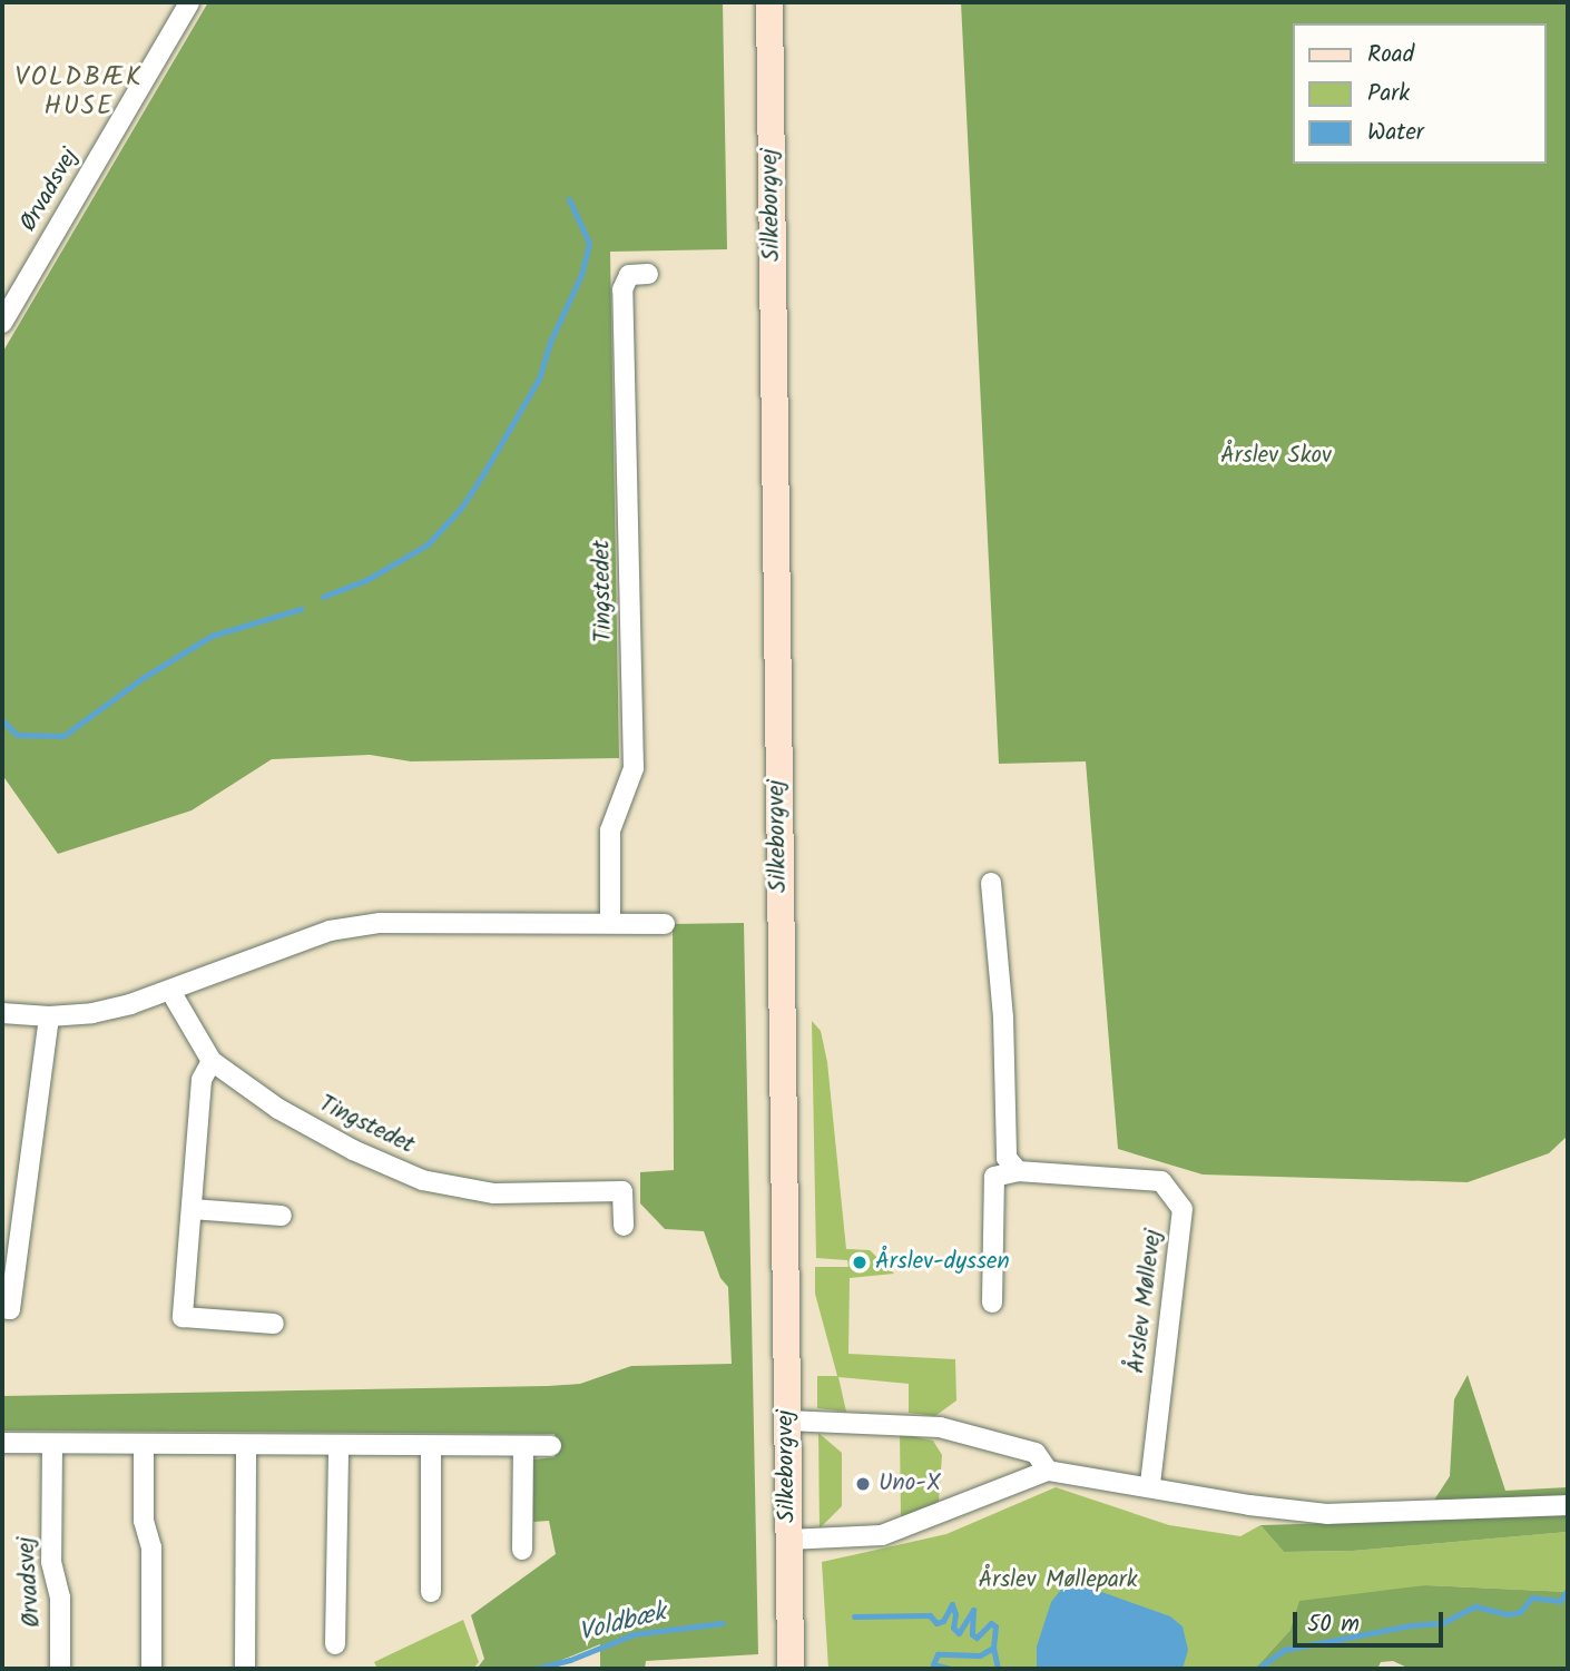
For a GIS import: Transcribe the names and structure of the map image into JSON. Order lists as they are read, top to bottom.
{
  "streets": {
    "main road": ["Silkeborgvej"],
    "street": ["Ørvadsvej", "Tingstedet", "Årslev Møllevej"]
  },
  "districts": ["VOLDBÆK HUSE"],
  "water": ["Voldbæk"],
  "parks": ["Årslev Skov", "Årslev Møllepark"],
  "places": ["Årslev-dyssen", "Uno-X"],
  "legend": ["Road", "Park", "Water"],
  "scale_bar": "50 m"
}
